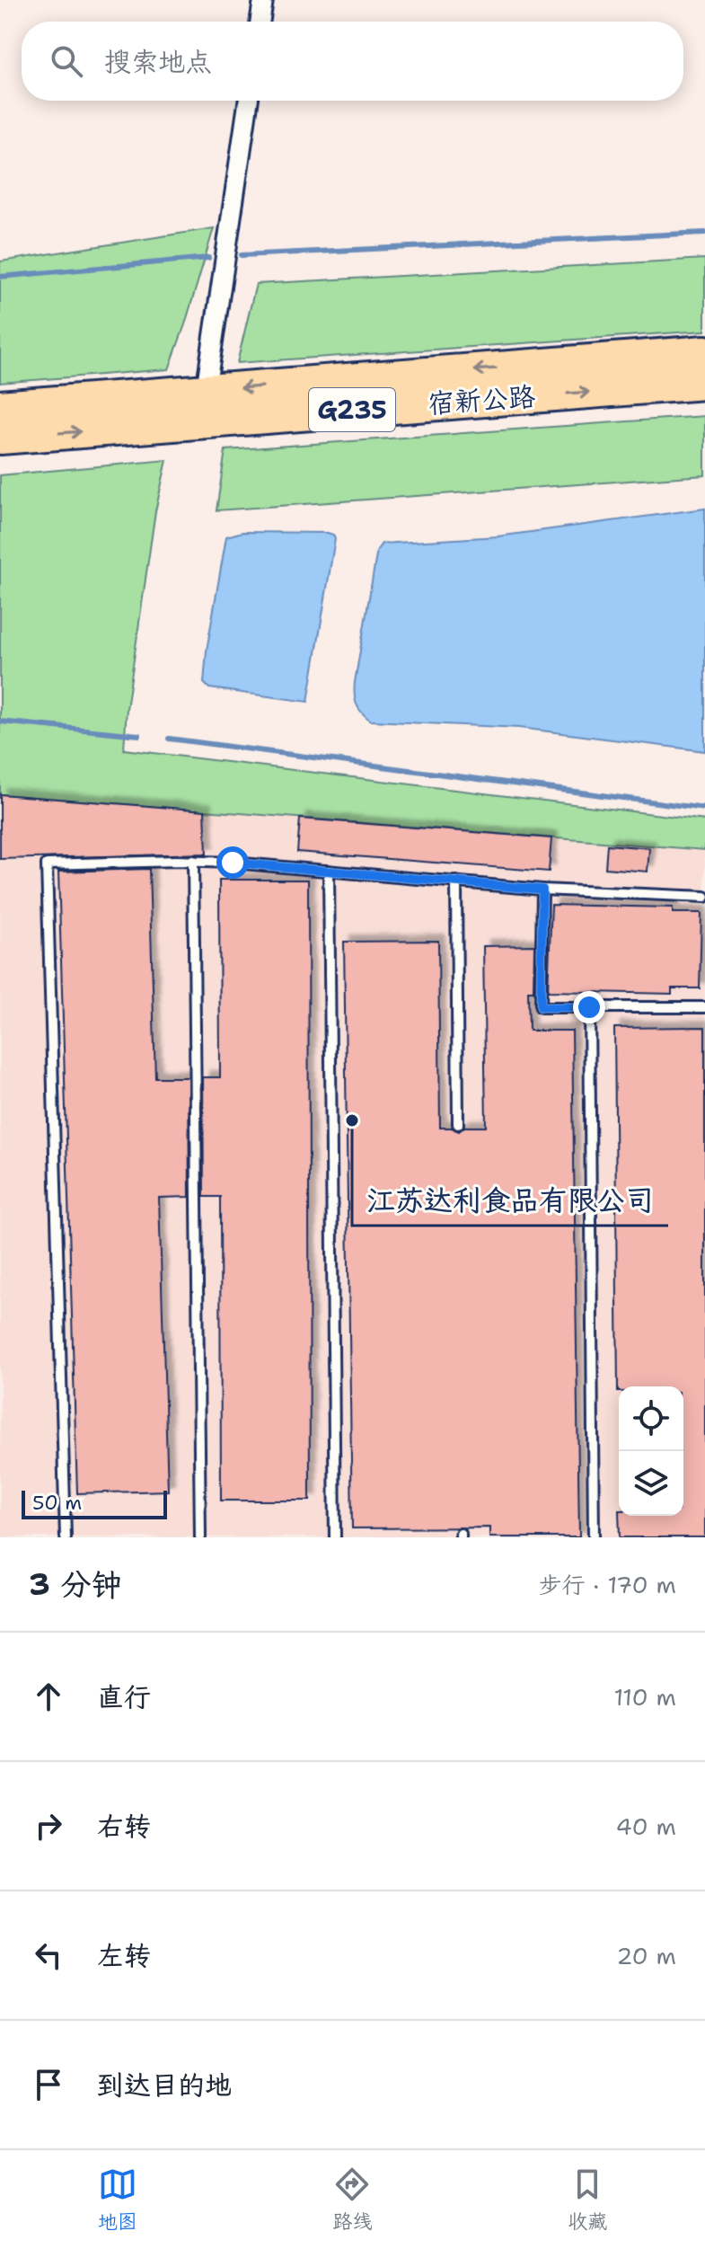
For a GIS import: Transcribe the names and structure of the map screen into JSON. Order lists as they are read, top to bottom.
{
  "streets": {
    "highway": ["宿新公路", "G235"]
  },
  "places": ["江苏达利食品有限公司"],
  "scale_bar": "50 m",
  "page": {
    "search": "搜索地点",
    "scale": "50 m",
    "heading": ["3 分钟", "步行 · 170 m"],
    "list": [
      ["直行", "110 m"],
      ["右转", "40 m"],
      ["左转", "20 m"],
      "到达目的地"
    ],
    "nav": ["地图", "路线", "收藏"]
  }
}
